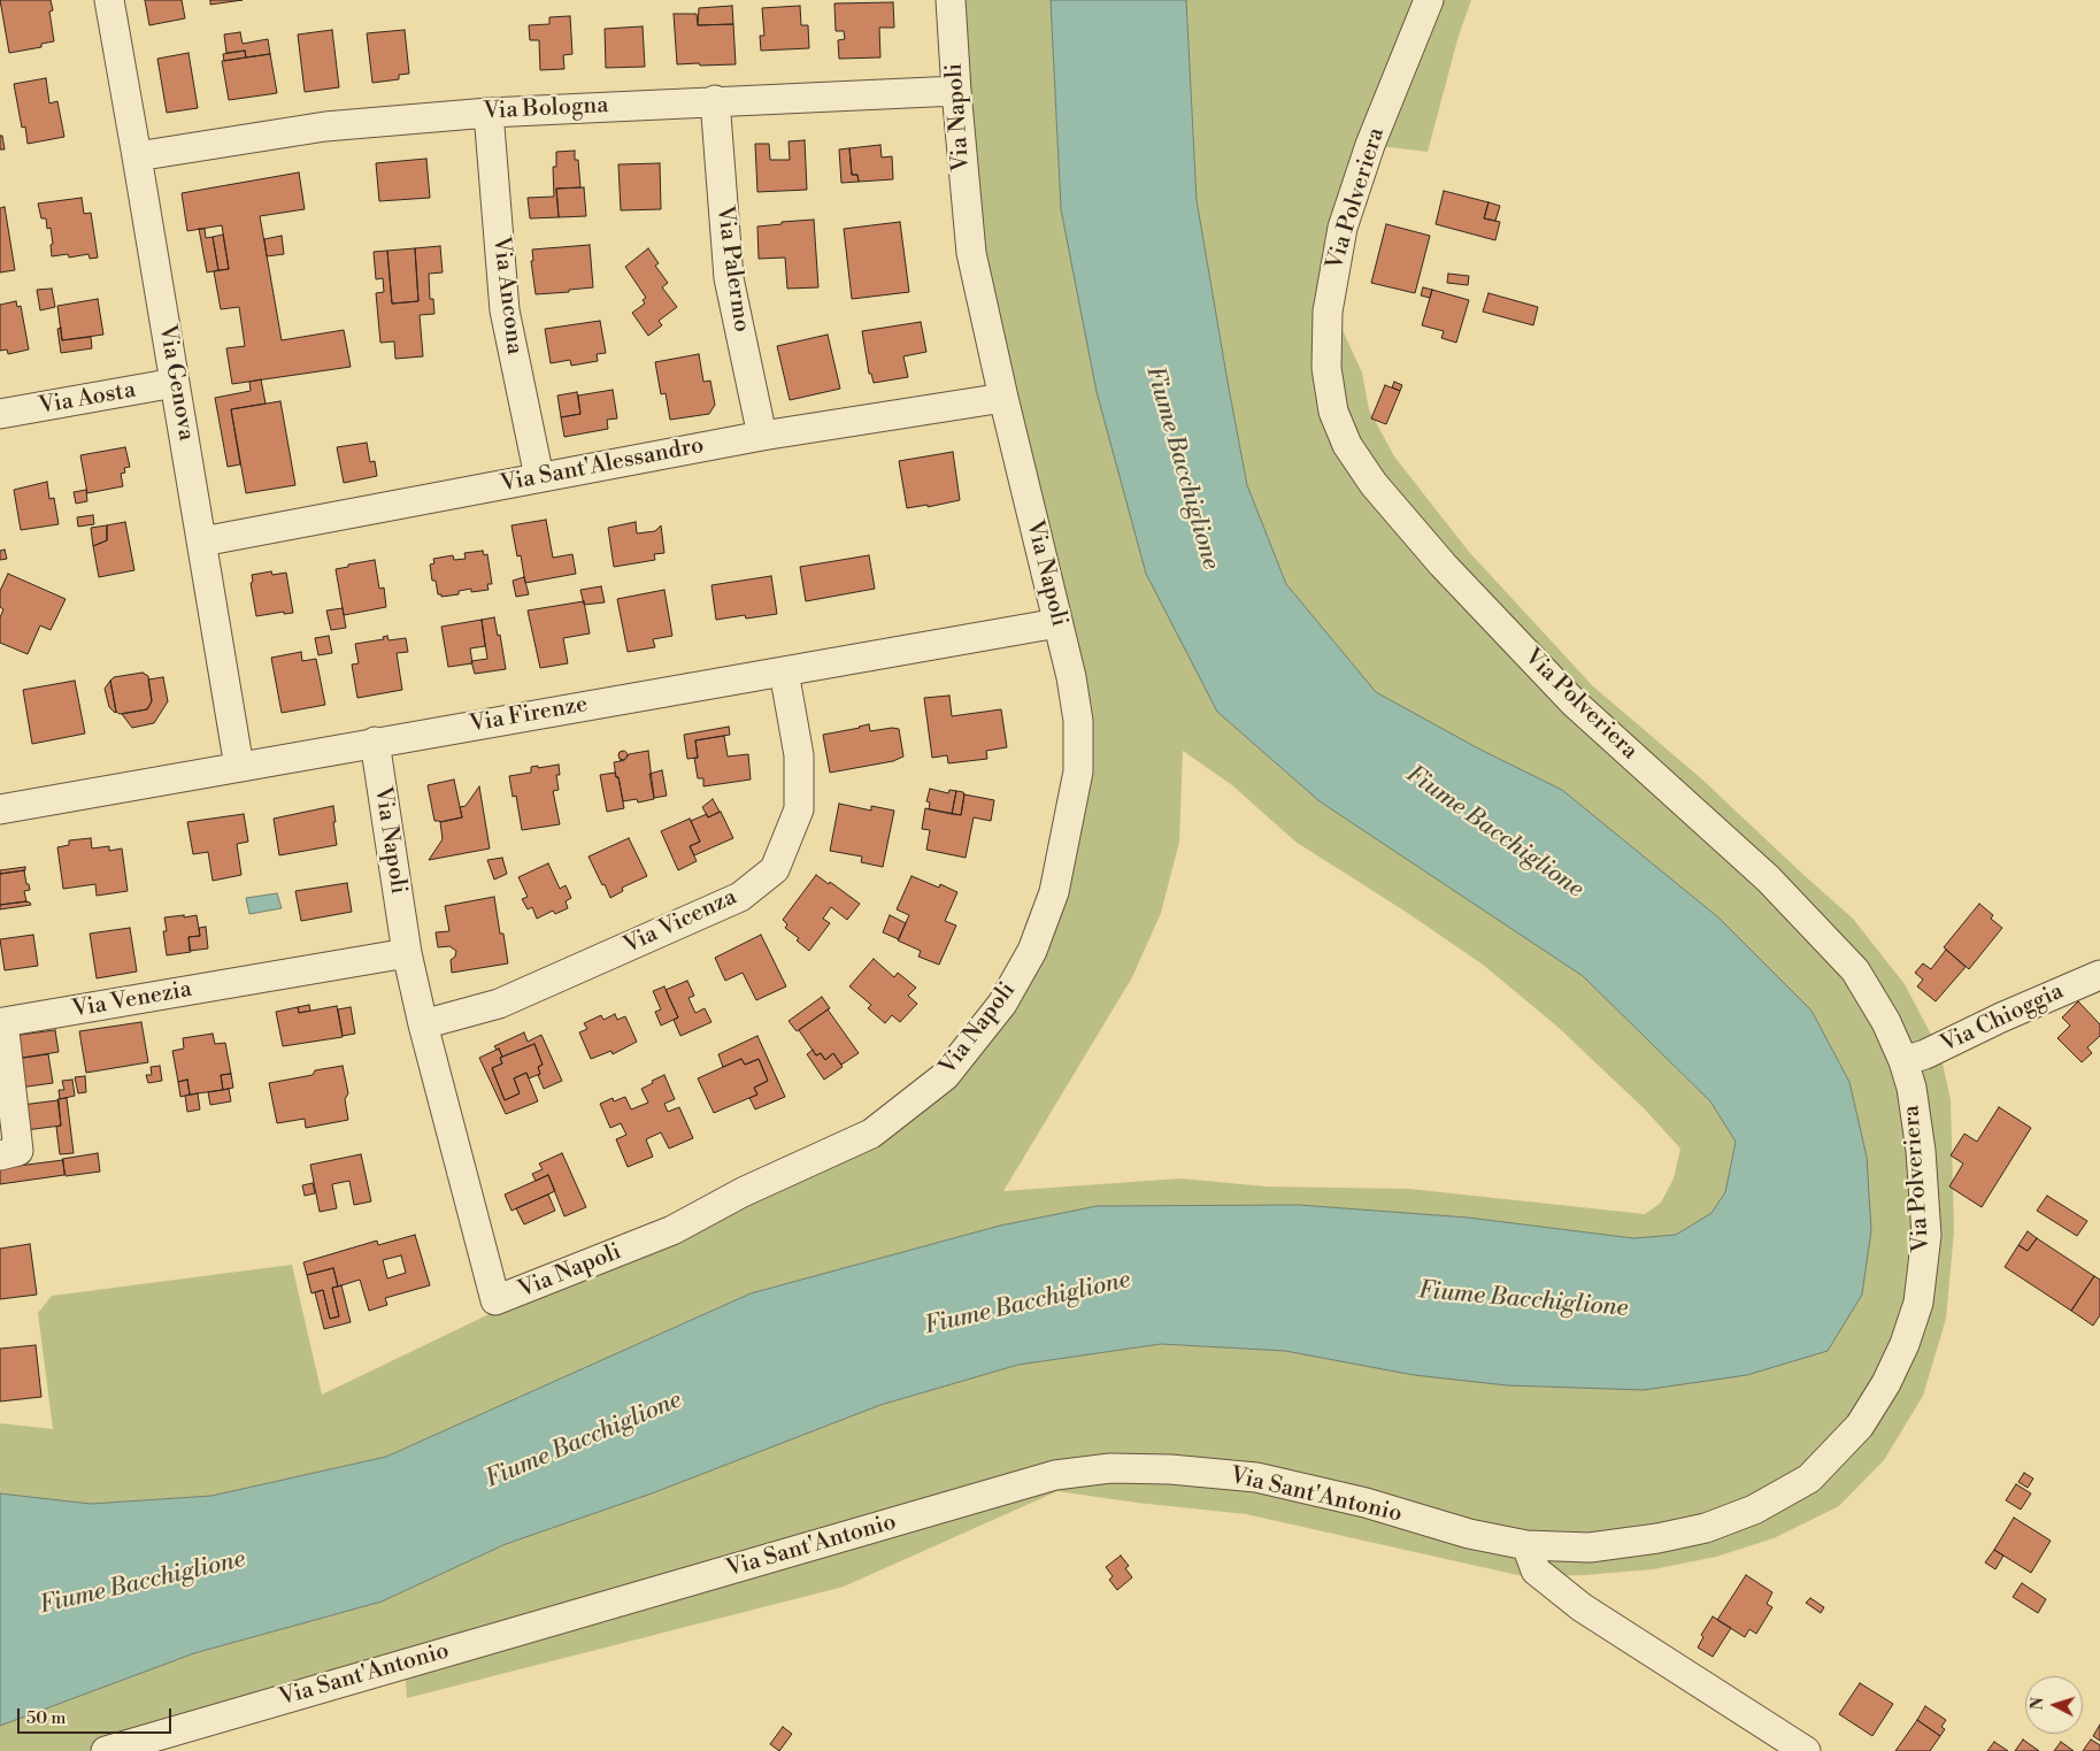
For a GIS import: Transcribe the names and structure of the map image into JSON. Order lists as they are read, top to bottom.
{
  "streets": {
    "street": [
      "Via Bologna",
      "Via Napoli",
      "Via Polveriera",
      "Via Palermo",
      "Via Ancona",
      "Via Genova",
      "Via Aosta",
      "Via Sant'Alessandro",
      "Via Firenze",
      "Via Vicenza",
      "Via Venezia",
      "Via Chioggia",
      "Via Sant'Antonio"
    ]
  },
  "crossings": [
    ["Via Bologna", "Via Napoli"],
    ["Via Bologna", "Via Palermo"],
    ["Via Bologna", "Via Ancona"],
    ["Via Bologna", "Via Genova"],
    ["Via Napoli", "Via Sant'Alessandro"],
    ["Via Napoli", "Via Firenze"],
    ["Via Napoli", "Via Vicenza"],
    ["Via Napoli", "Via Venezia"],
    ["Via Polveriera", "Via Chioggia"],
    ["Via Polveriera", "Via Sant'Antonio"],
    ["Via Palermo", "Via Sant'Alessandro"],
    ["Via Ancona", "Via Sant'Alessandro"],
    ["Via Genova", "Via Aosta"],
    ["Via Genova", "Via Sant'Alessandro"],
    ["Via Genova", "Via Firenze"],
    ["Via Firenze", "Via Vicenza"]
  ],
  "water": ["Fiume Bacchiglione"],
  "scale_bar": "50 m",
  "north": "left"
}
